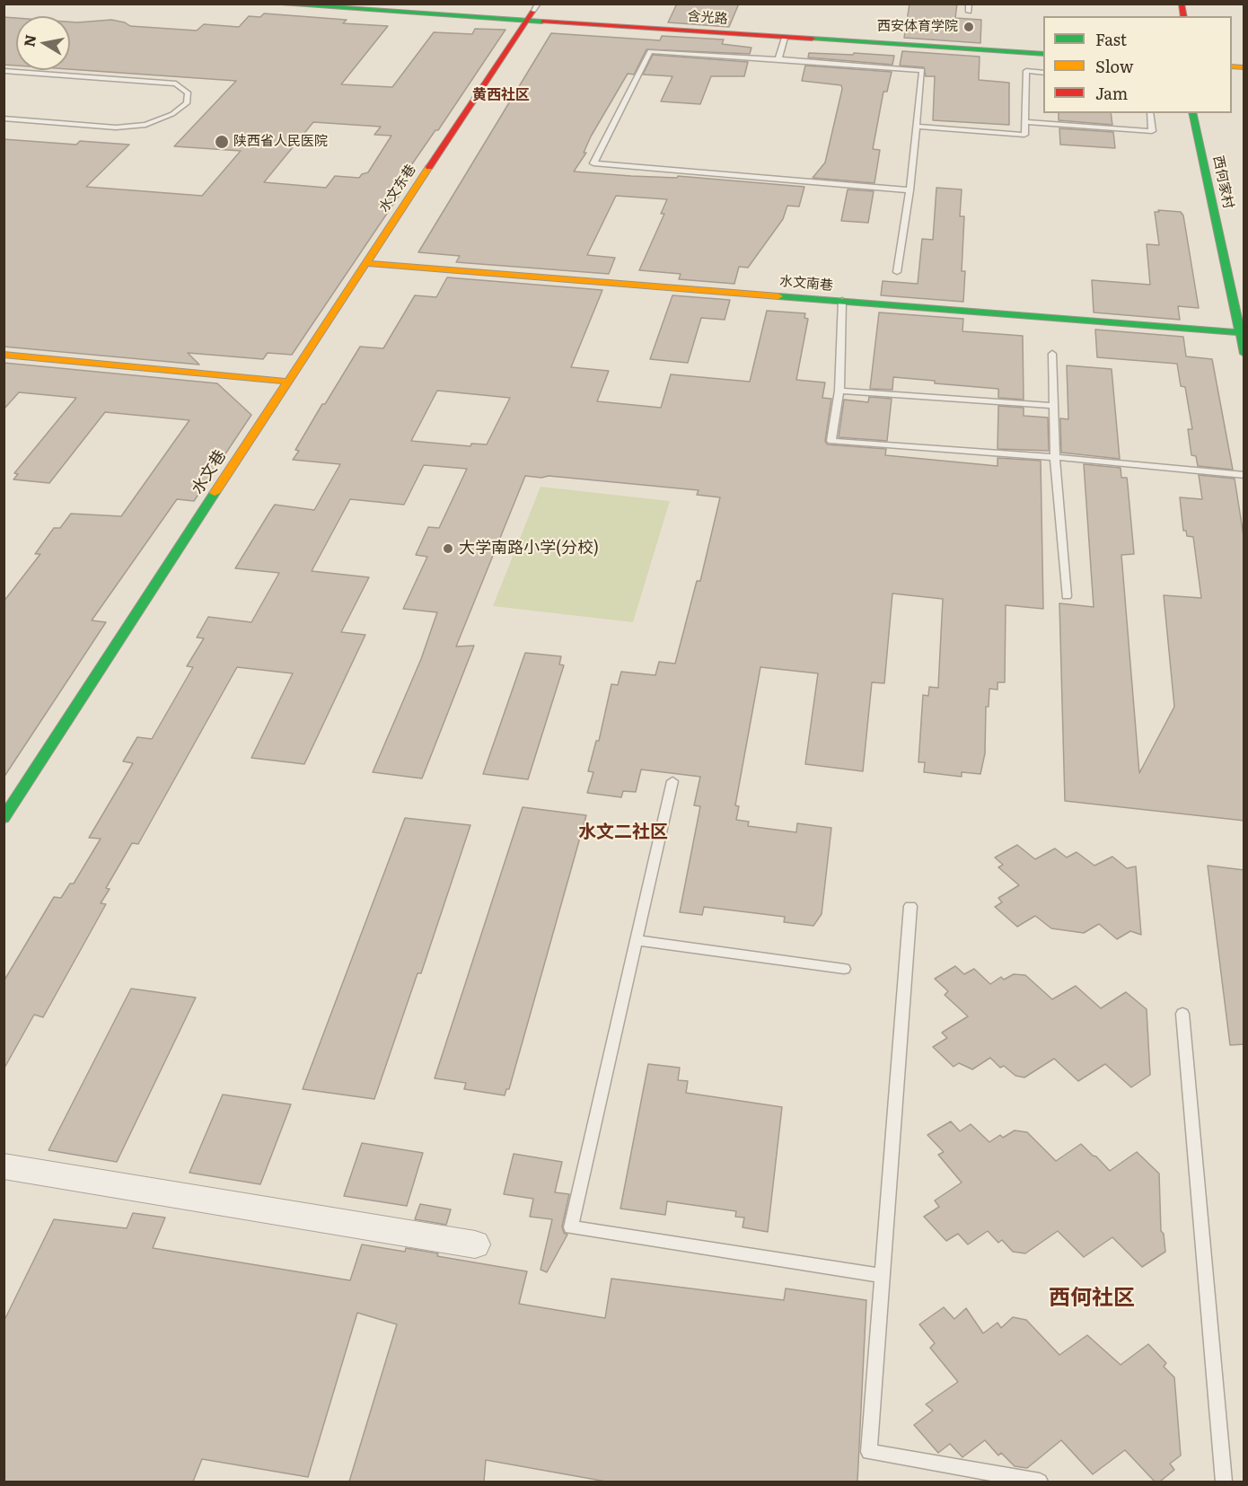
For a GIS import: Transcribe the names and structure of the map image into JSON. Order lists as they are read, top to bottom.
{
  "streets": {
    "street": [
      "含光路",
      "西何家村",
      "水文东巷",
      "水文南巷",
      "水文巷"
    ]
  },
  "crossings": [
    ["含光路", "水文东巷"],
    ["西何家村", "水文南巷"],
    ["水文东巷", "水文南巷"],
    ["水文东巷", "水文巷"]
  ],
  "districts": ["黄西社区", "水文二社区", "西何社区"],
  "places": ["西安体育学院", "陕西省人民医院", "大学南路小学(分校)"],
  "legend": ["Fast", "Slow", "Jam"],
  "north": "left"
}
